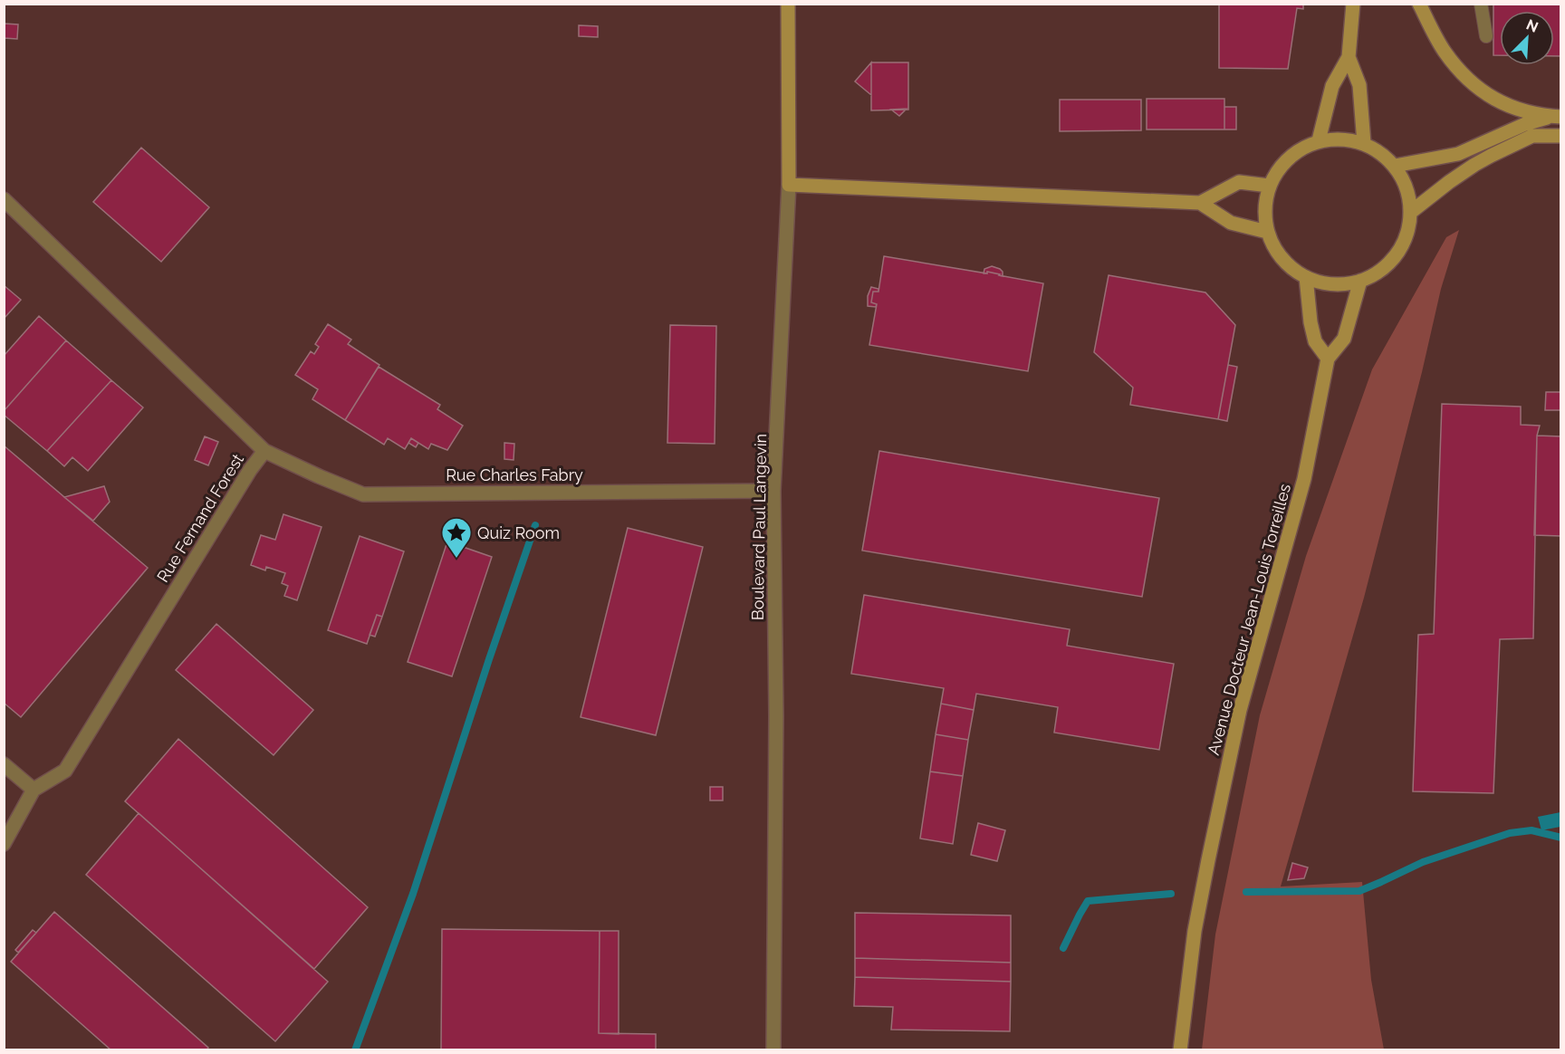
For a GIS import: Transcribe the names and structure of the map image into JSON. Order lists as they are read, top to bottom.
{
  "streets": {
    "main road": ["Boulevard Paul Langevin", "Avenue Docteur Jean-Louis Torreilles"],
    "street": ["Rue Charles Fabry", "Rue Fernand Forest"]
  },
  "crossings": [
    ["Rue Charles Fabry", "Rue Fernand Forest"],
    ["Rue Charles Fabry", "Boulevard Paul Langevin"]
  ],
  "places": {
    "place": ["Quiz Room"]
  },
  "north": "top right"
}
